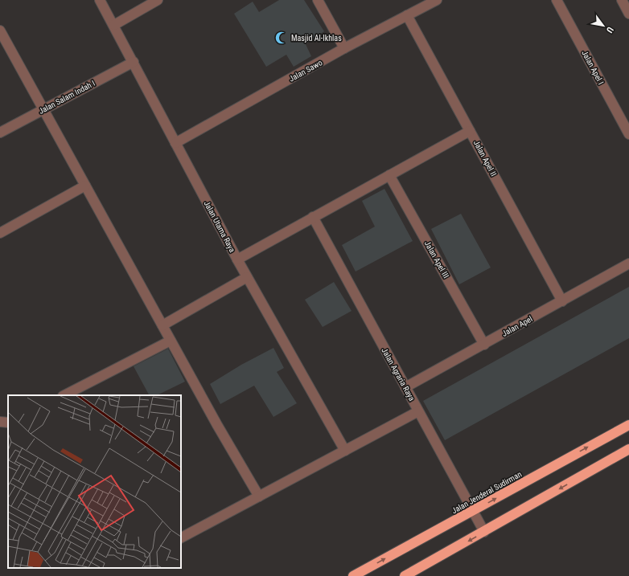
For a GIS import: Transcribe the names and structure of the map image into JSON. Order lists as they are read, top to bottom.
{
  "streets": {
    "highway": ["Jalan Jenderal Sudirman"],
    "street": [
      "Jalan Apel I",
      "Jalan Sawo",
      "Jalan Salam Indah I",
      "Jalan Apel II",
      "Jalan Utama Raya",
      "Jalan Apel III",
      "Jalan Apel",
      "Jalan Agraria Raya"
    ]
  },
  "crossings": [
    ["Jalan Sawo", "Jalan Apel II"],
    ["Jalan Sawo", "Jalan Utama Raya"],
    ["Jalan Salam Indah I", "Jalan Utama Raya"],
    ["Jalan Apel II", "Jalan Apel"],
    ["Jalan Apel III", "Jalan Apel"],
    ["Jalan Apel", "Jalan Agraria Raya"],
    ["Jalan Agraria Raya", "Jalan Jenderal Sudirman"]
  ],
  "places": {
    "mosque": ["Masjid Al-Ikhlas"]
  },
  "north": "bottom right"
}
